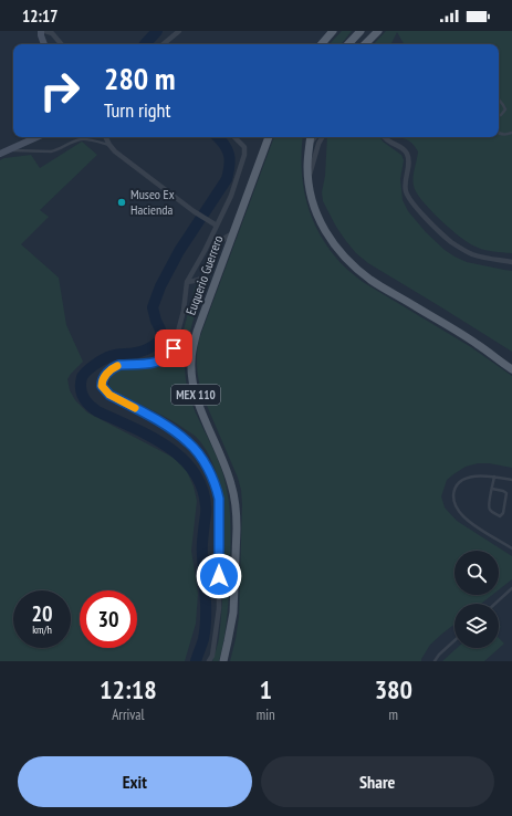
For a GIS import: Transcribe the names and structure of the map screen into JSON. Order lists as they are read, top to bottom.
{
  "streets": {
    "main road": ["Euquerio Guerrero", "MEX 110"]
  },
  "places": ["Museo Ex Hacienda"],
  "page": {
    "status": "12:17",
    "turn": ["280 m", "Turn right"],
    "speed": "20 km/h",
    "limit": "30",
    "eta": [
      "12:18",
      "Arrival",
      "1",
      "min",
      "380",
      "m"
    ],
    "buttons": ["Exit", "Share"]
  }
}
